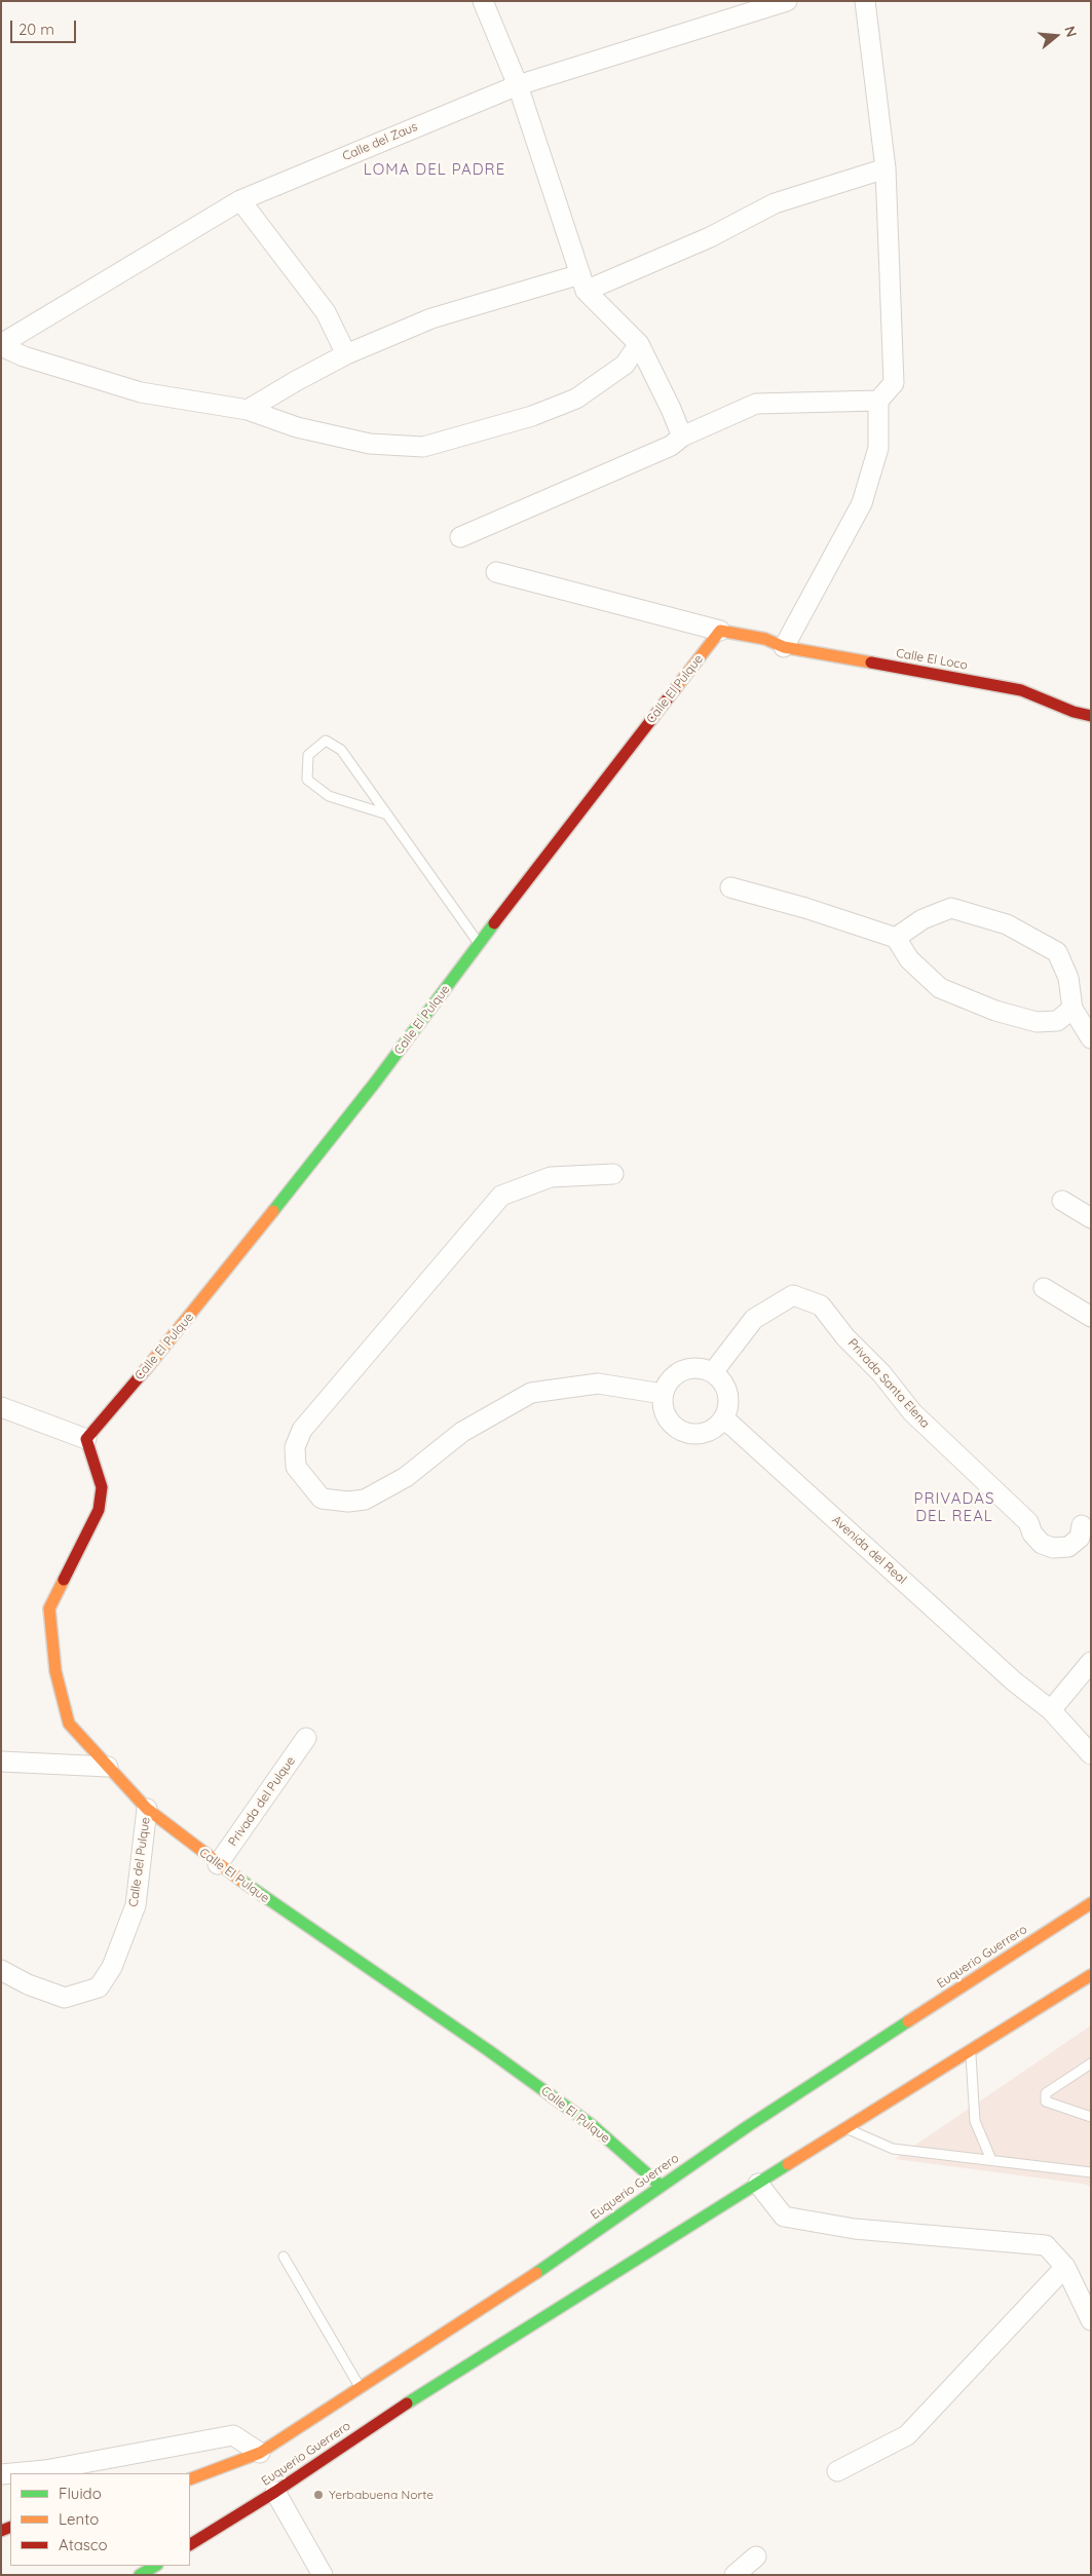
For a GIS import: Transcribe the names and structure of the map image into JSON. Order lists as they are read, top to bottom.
{
  "streets": {
    "street": [
      "Calle del Zaus",
      "Calle El Loco",
      "Calle El Pulque",
      "Privada Santa Elena",
      "Avenida del Real",
      "Privada del Pulque",
      "Calle del Pulque",
      "Euquerio Guerrero"
    ]
  },
  "crossings": [
    ["Calle El Loco", "Calle El Pulque"],
    ["Calle El Pulque", "Privada del Pulque"],
    ["Calle El Pulque", "Calle del Pulque"],
    ["Calle El Pulque", "Euquerio Guerrero"],
    ["Privada Santa Elena", "Avenida del Real"]
  ],
  "districts": ["LOMA DEL PADRE", "PRIVADAS DEL REAL"],
  "places": ["Yerbabuena Norte"],
  "legend": ["Fluido", "Lento", "Atasco"],
  "scale_bar": "20 m",
  "north": "right"
}
